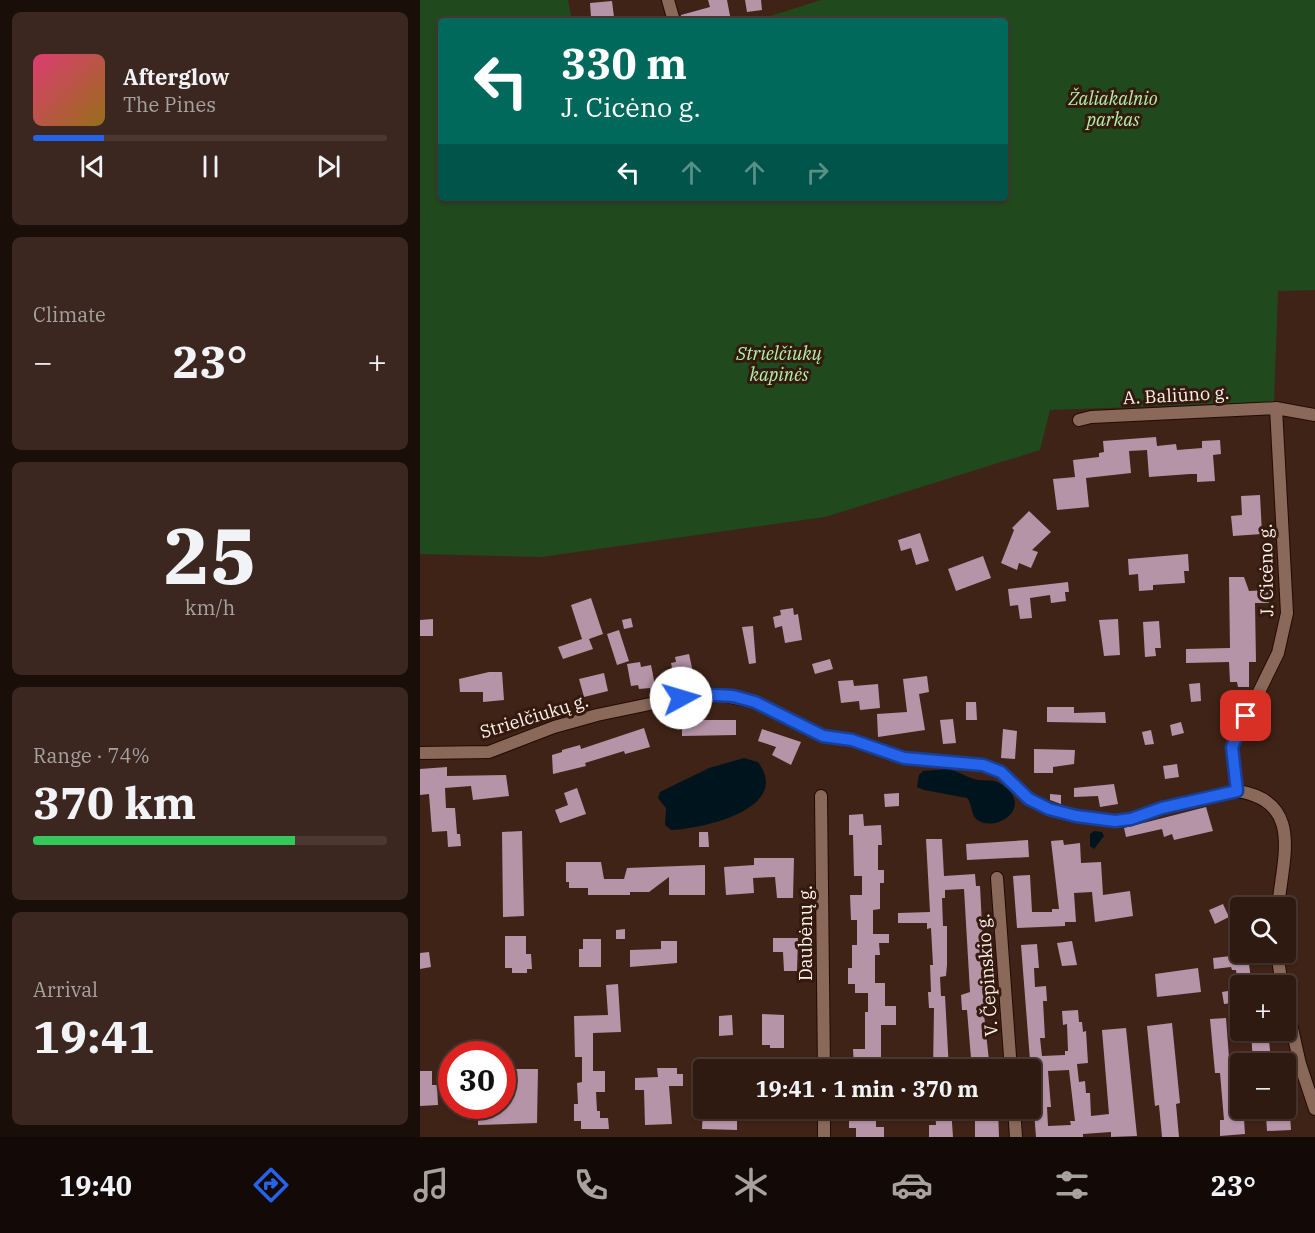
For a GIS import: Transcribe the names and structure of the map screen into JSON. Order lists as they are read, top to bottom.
{
  "streets": {
    "street": [
      "A. Baliūno g.",
      "J. Cicėno g.",
      "Strielčiukų g.",
      "Daubėnų g.",
      "V. Čepinskio g."
    ]
  },
  "crossings": [
    ["A. Baliūno g.", "J. Cicėno g."],
    ["J. Cicėno g.", "Strielčiukų g."]
  ],
  "parks": ["Žaliakalnio parkas", "Strielčiukų kapinės"],
  "page": {
    "turn": ["330 m", "J. Cicėno g."],
    "song": ["Afterglow", "The Pines"],
    "tile": [
      "Climate",
      ["25", "km/h"],
      ["Range · 74%", "370 km"],
      ["Arrival", "19:41"]
    ],
    "heat": ["−", "23°", "+"],
    "map_buttons": ["+", "−"],
    "limit": "30",
    "trip": "19:41 · 1 min · 370 m",
    "tabs": ["19:40", "23°"]
  }
}
